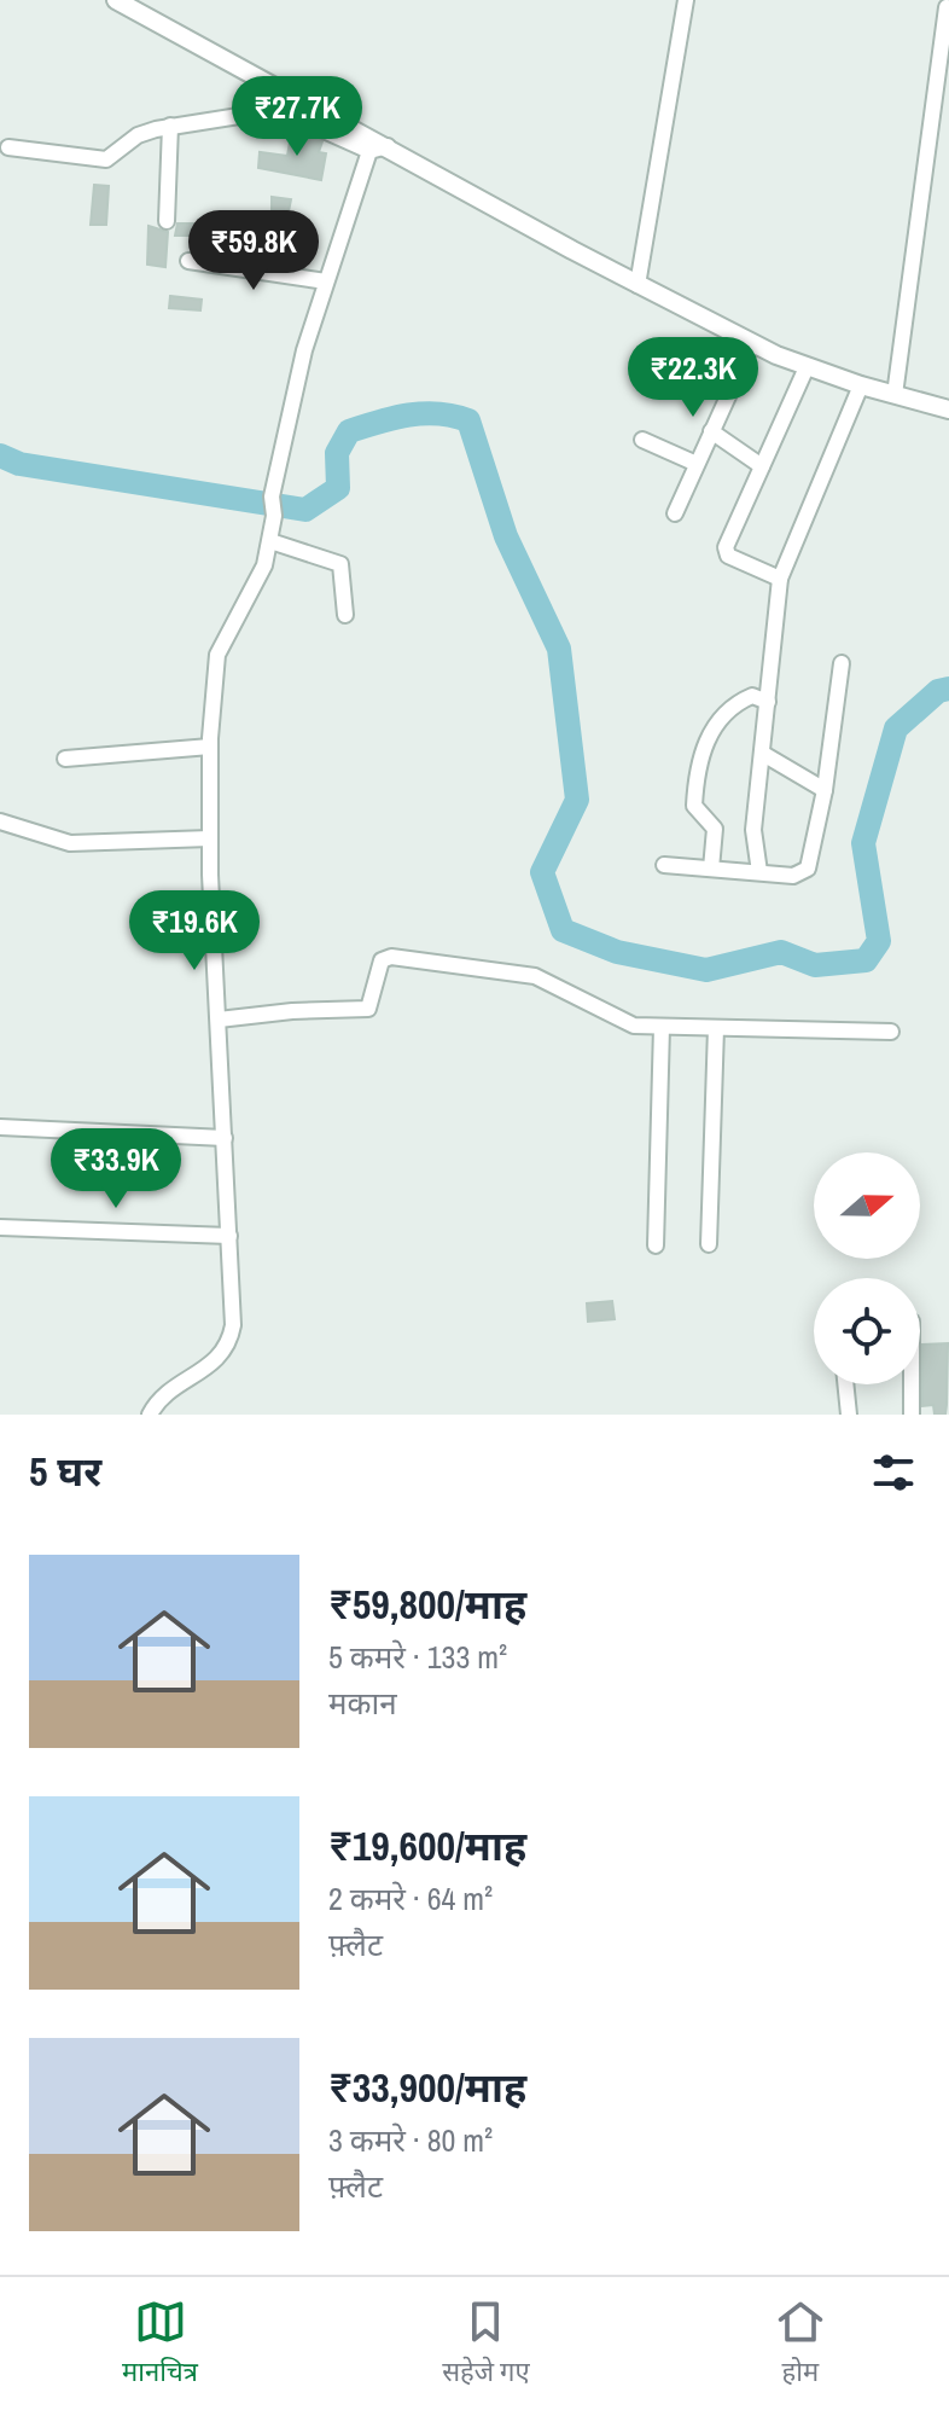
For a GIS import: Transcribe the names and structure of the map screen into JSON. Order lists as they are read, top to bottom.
{
  "north": "right",
  "page": {
    "price": [
      "₹27.7K",
      "₹59.8K",
      "₹22.3K",
      "₹19.6K",
      "₹33.9K"
    ],
    "heading": "5 घर",
    "list": [
      {
        "name": "₹59,800/माह",
        "note": "5 कमरे · 133 m² · मकान"
      },
      {
        "name": "₹19,600/माह",
        "note": "2 कमरे · 64 m² · फ़्लैट"
      },
      {
        "name": "₹33,900/माह",
        "note": "3 कमरे · 80 m² · फ़्लैट"
      }
    ],
    "tabs": ["मानचित्र", "सहेजे गए", "होम"]
  }
}
